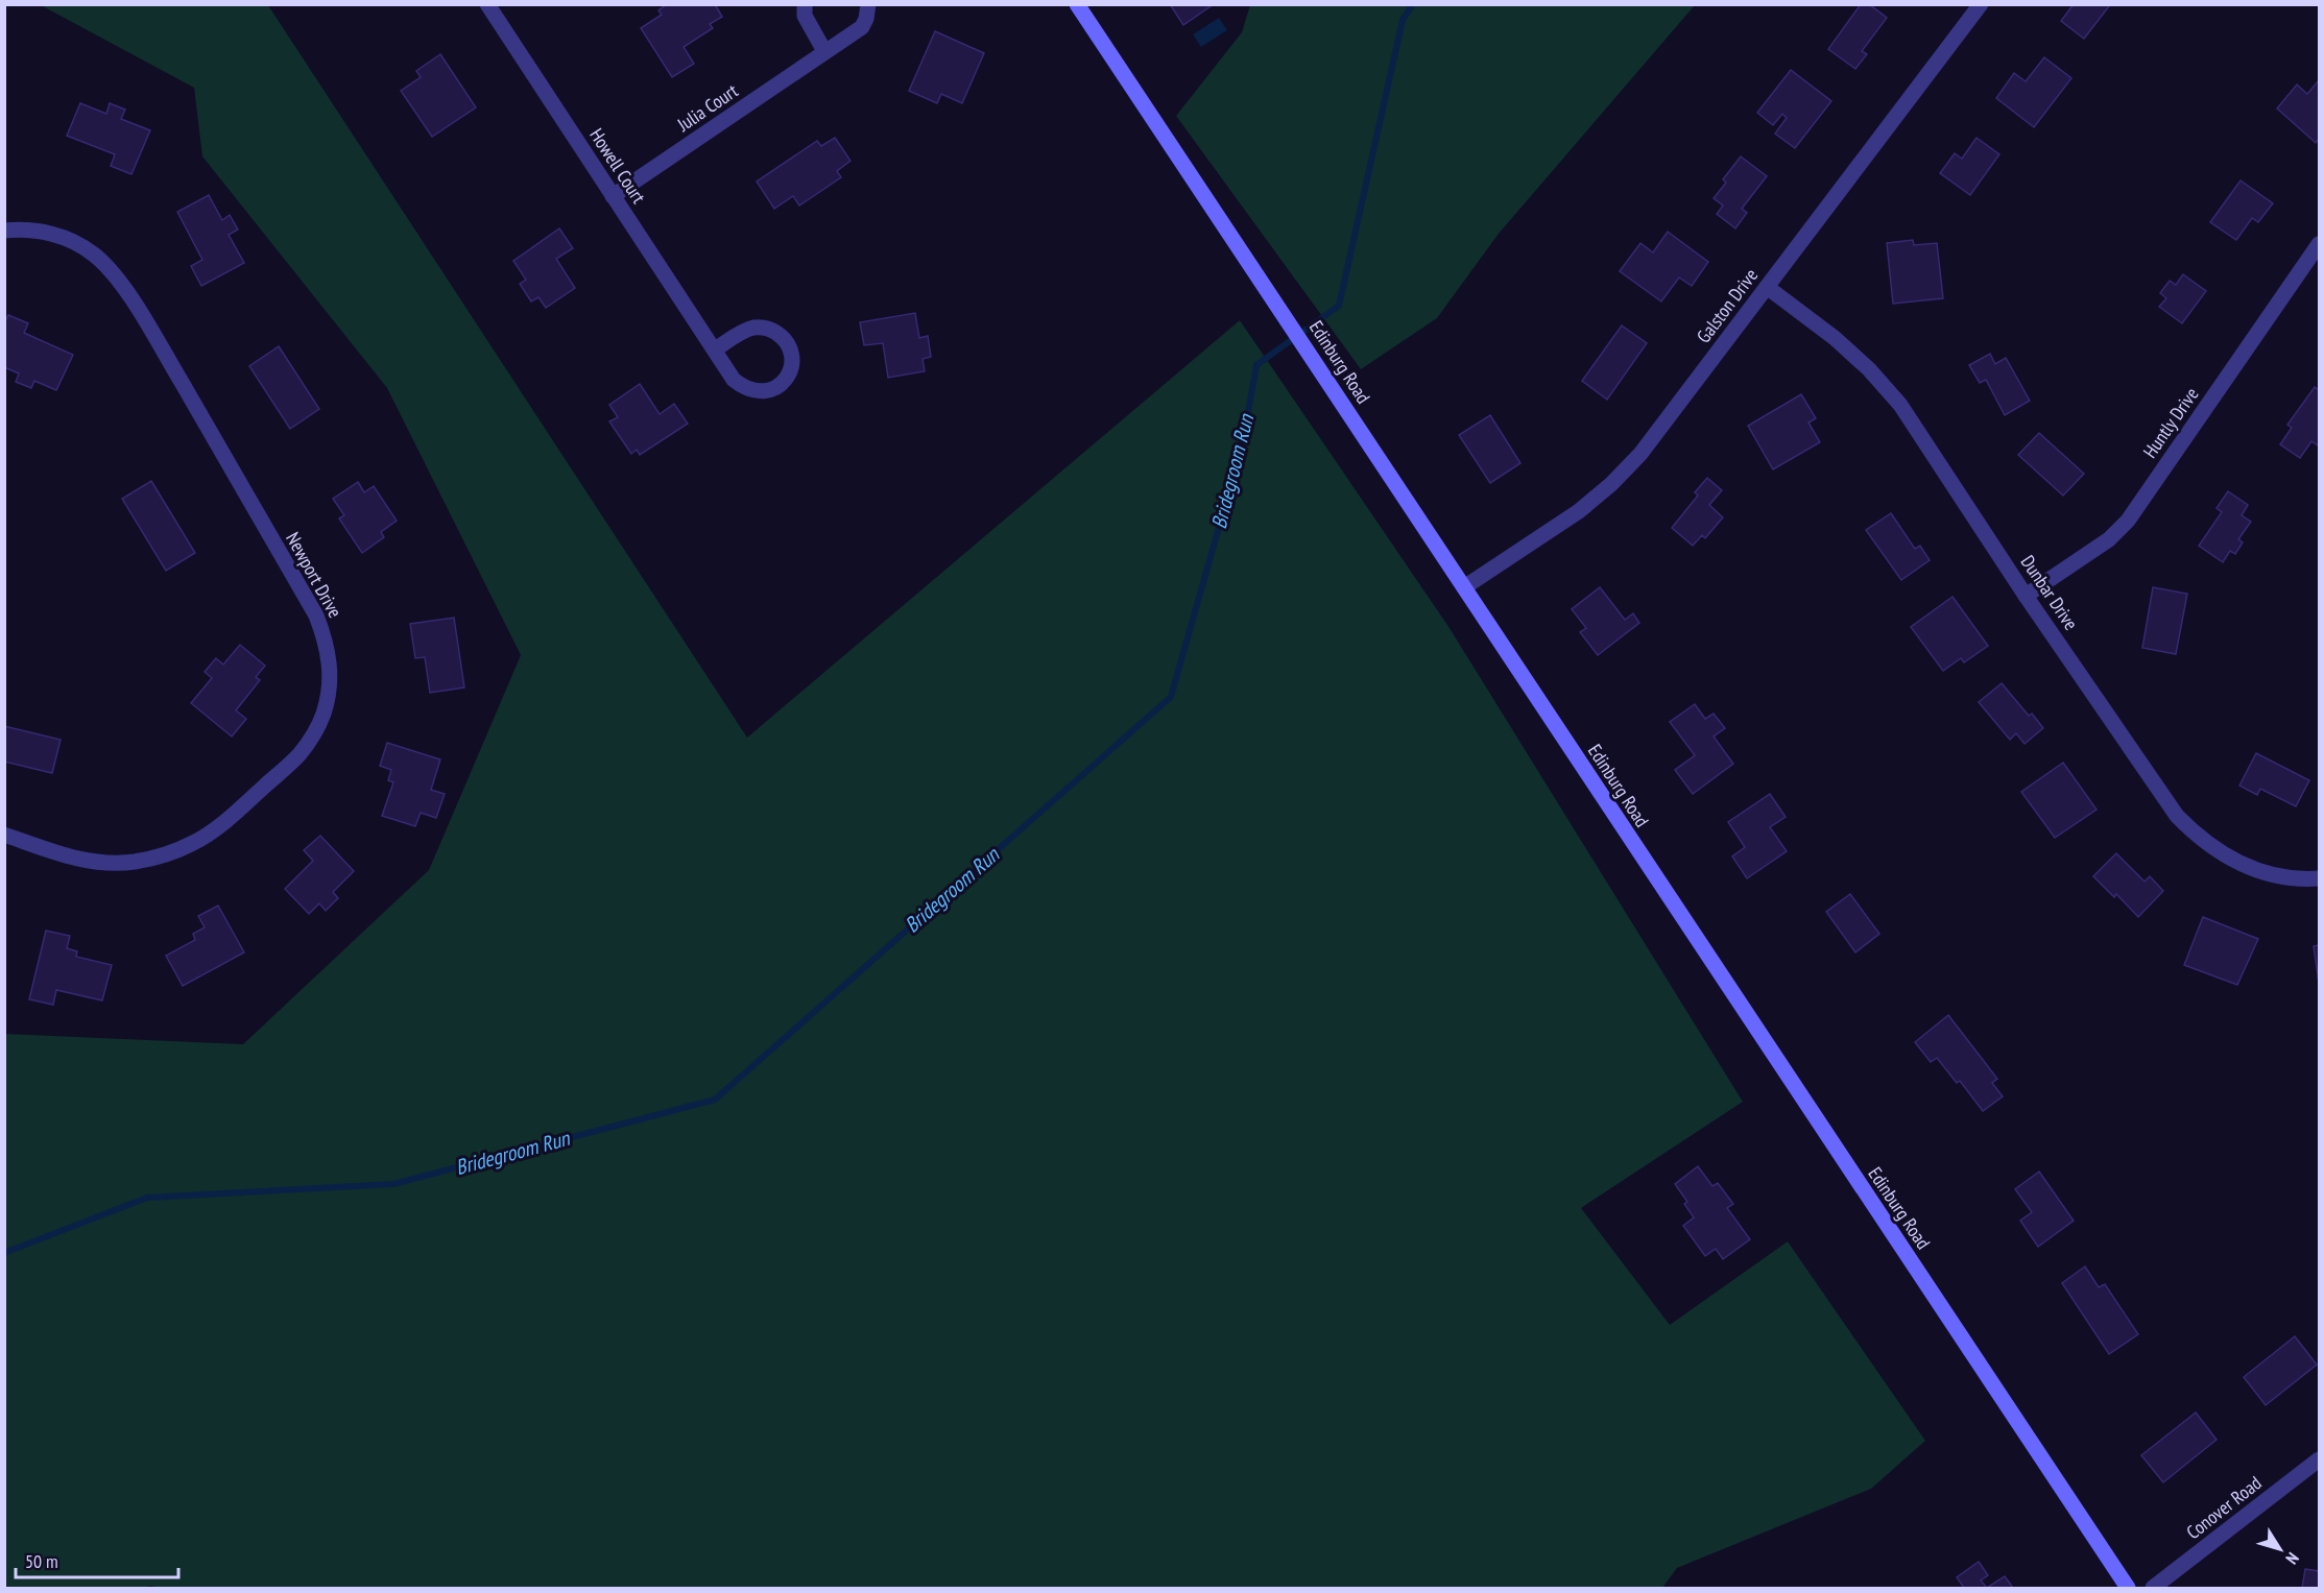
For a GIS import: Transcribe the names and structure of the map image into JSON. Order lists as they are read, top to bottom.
{
  "streets": {
    "main road": ["Edinburg Road"],
    "street": [
      "Julia Court",
      "Howell Court",
      "Galston Drive",
      "Huntly Drive",
      "Newport Drive",
      "Dunbar Drive",
      "Conover Road"
    ]
  },
  "crossings": [
    ["Julia Court", "Howell Court"],
    ["Galston Drive", "Edinburg Road"],
    ["Galston Drive", "Dunbar Drive"],
    ["Huntly Drive", "Dunbar Drive"]
  ],
  "water": ["Bridegroom Run"],
  "scale_bar": "50 m",
  "north": "bottom right"
}
